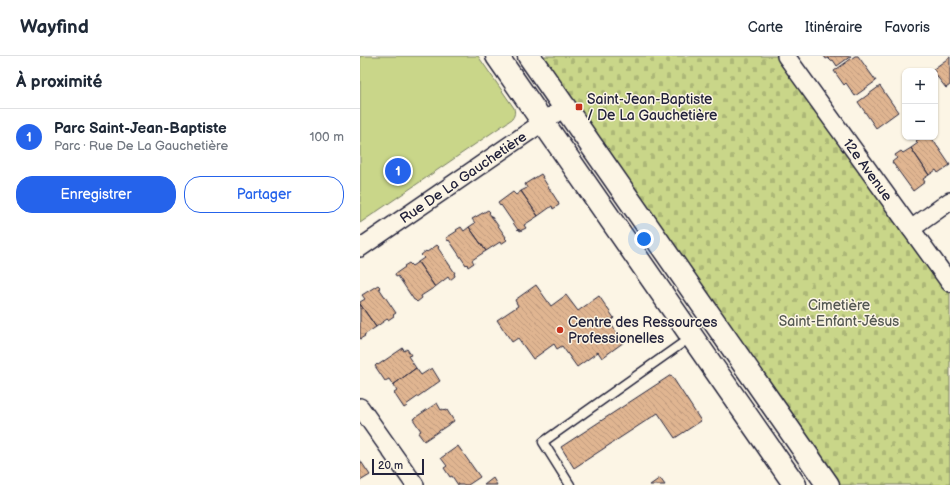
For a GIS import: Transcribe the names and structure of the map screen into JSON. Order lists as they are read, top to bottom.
{
  "streets": {
    "street": ["12e Avenue", "Rue De La Gauchetière"]
  },
  "parks": ["Cimetière Saint-Enfant-Jésus"],
  "places": {
    "transit": ["Saint-Jean-Baptiste / De La Gauchetière"],
    "other": ["Centre des Ressources Professionelles"]
  },
  "scale_bar": "20 m",
  "page": {
    "header": "Wayfind",
    "nav": ["Carte", "Itinéraire", "Favoris"],
    "heading": "À proximité",
    "map_buttons": ["+", "−"],
    "list": [
      {
        "mark": "1",
        "name": "Parc Saint-Jean-Baptiste",
        "note": "Parc · Rue De La Gauchetière",
        "value": "100 m"
      }
    ],
    "pins": "1",
    "buttons": ["Enregistrer", "Partager"],
    "scale": "20 m"
  }
}
